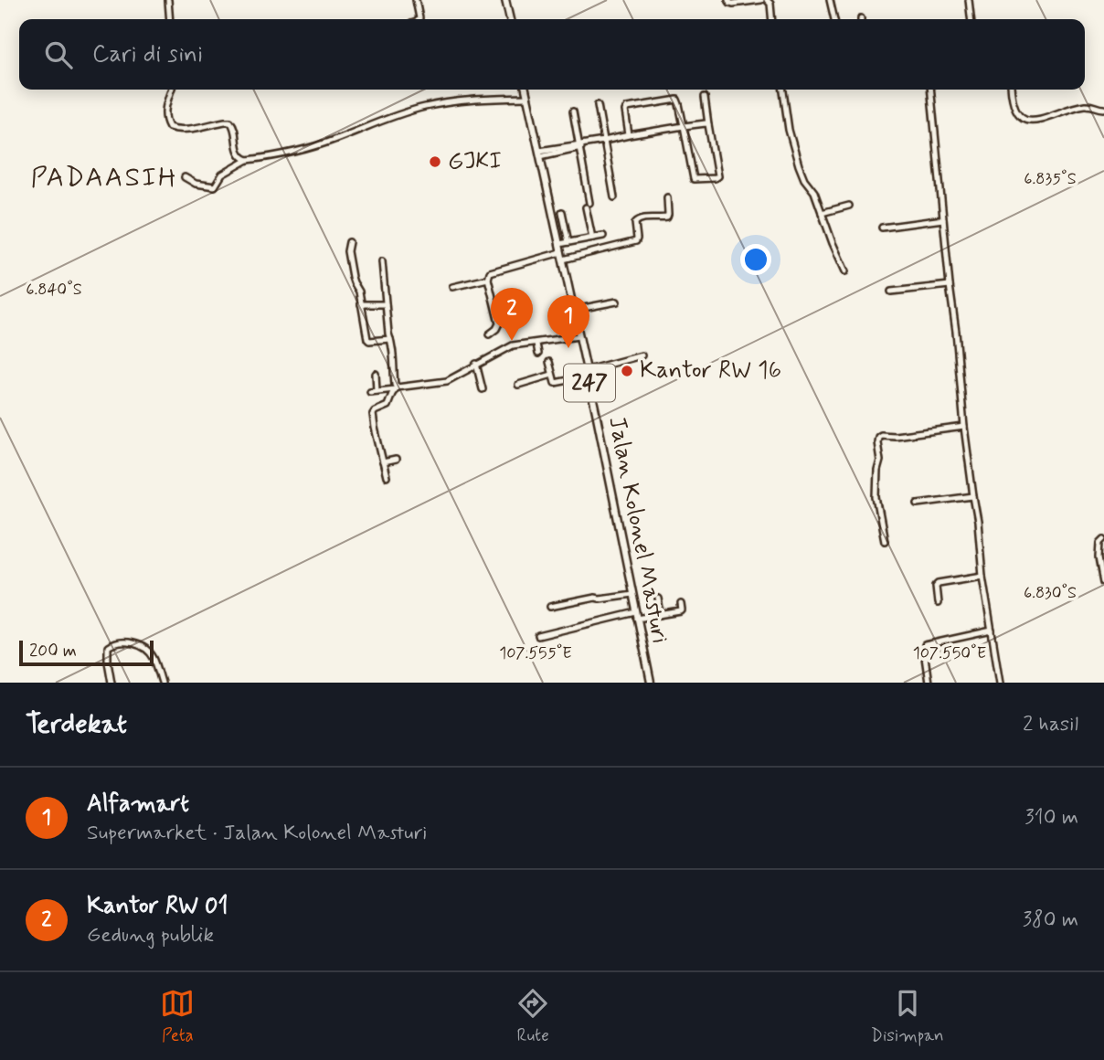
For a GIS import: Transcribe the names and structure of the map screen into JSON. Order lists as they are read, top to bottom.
{
  "streets": {
    "main road": ["247", "Jalan Kolonel Masturi"]
  },
  "districts": ["PADAASIH"],
  "places": ["GJKI", "Kantor RW 16"],
  "scale_bar": "200 m",
  "page": {
    "search": "Cari di sini",
    "pins": ["2", "1"],
    "scale": "200 m",
    "heading": ["Terdekat", "2 hasil"],
    "list": [
      {
        "mark": "1",
        "name": "Alfamart",
        "note": "Supermarket · Jalan Kolonel Masturi",
        "value": "310 m"
      },
      {
        "mark": "2",
        "name": "Kantor RW 01",
        "note": "Gedung publik",
        "value": "380 m"
      }
    ],
    "nav": ["Peta", "Rute", "Disimpan"]
  },
  "coordinates": [
    "6.835°S",
    "6.840°S",
    "6.830°S",
    "107.555°E",
    "107.550°E"
  ]
}
